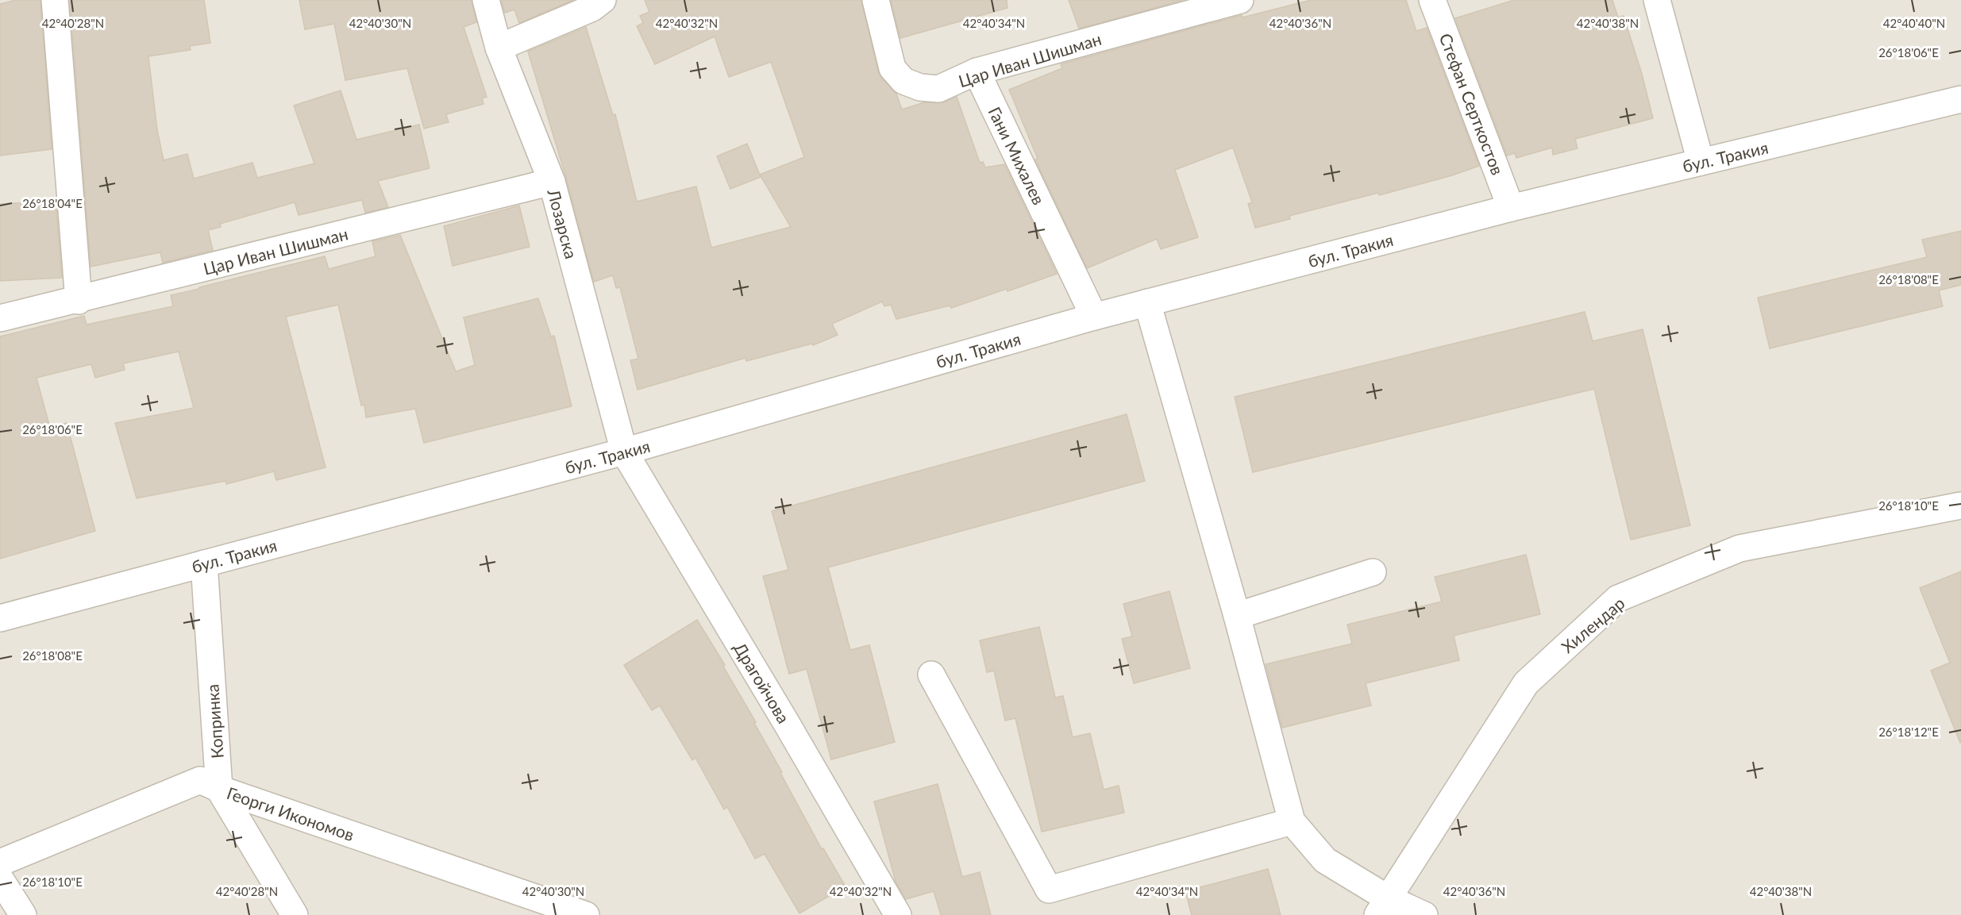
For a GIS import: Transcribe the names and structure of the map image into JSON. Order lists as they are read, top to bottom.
{
  "streets": {
    "street": [
      "Цар Иван Шишман",
      "Стефан Серткостов",
      "Гани Михалев",
      "бул. Тракия",
      "Лозарска",
      "Хилендар",
      "Драгойчова",
      "Копринка",
      "Георги Икономов"
    ]
  },
  "crossings": [
    ["Цар Иван Шишман", "Гани Михалев"],
    ["Цар Иван Шишман", "Лозарска"],
    ["Стефан Серткостов", "бул. Тракия"],
    ["Гани Михалев", "бул. Тракия"],
    ["бул. Тракия", "Лозарска"],
    ["бул. Тракия", "Драгойчова"],
    ["бул. Тракия", "Копринка"],
    ["Лозарска", "Драгойчова"],
    ["Копринка", "Георги Икономов"]
  ],
  "coordinates": [
    "42°40'28\"N",
    "42°40'30\"N",
    "42°40'32\"N",
    "42°40'34\"N",
    "42°40'36\"N",
    "42°40'38\"N",
    "42°40'40\"N",
    "26°18'06\"E",
    "26°18'04\"E",
    "26°18'08\"E",
    "26°18'10\"E",
    "26°18'12\"E"
  ]
}
